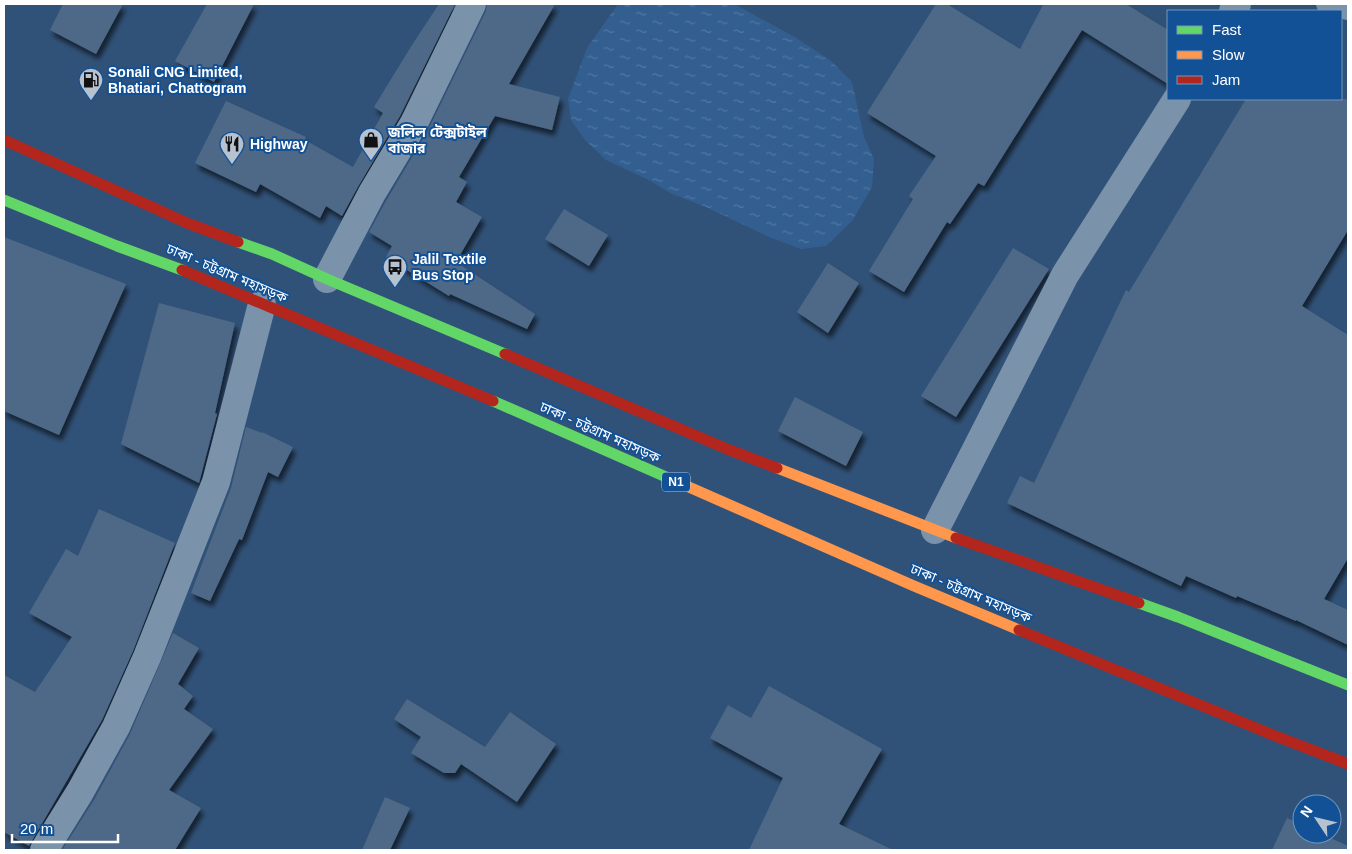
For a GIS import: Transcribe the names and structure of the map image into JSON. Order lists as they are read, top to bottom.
{
  "streets": {
    "highway": ["ঢাকা - চট্টগ্রাম মহাসড়ক", "N1"]
  },
  "places": {
    "fuel station": ["Sonali CNG Limited, Bhatiari, Chattogram"],
    "shop": ["জলিল টেক্সটাইল বাজার"],
    "restaurant": ["Highway"],
    "bus stop": ["Jalil Textile Bus Stop"]
  },
  "legend": ["Fast", "Slow", "Jam"],
  "scale_bar": "20 m",
  "north": "top left"
}
